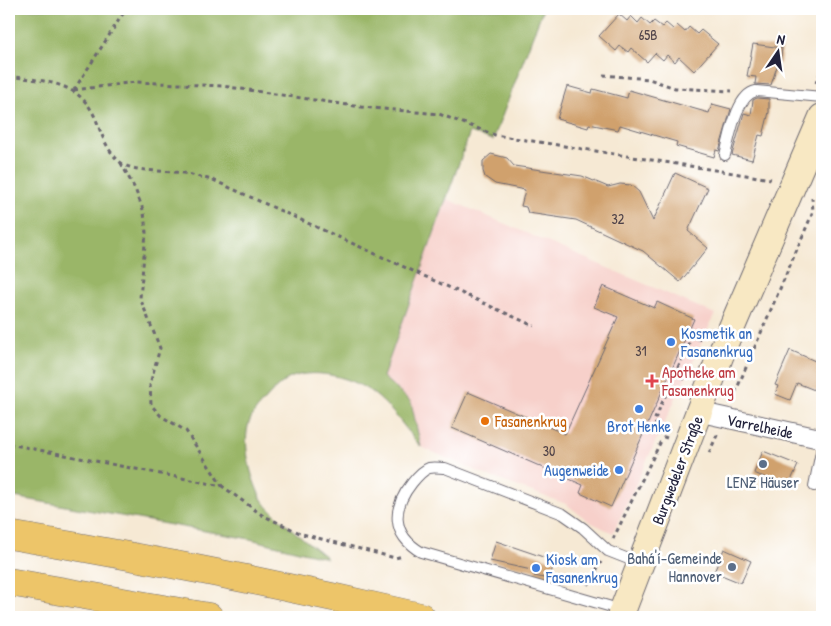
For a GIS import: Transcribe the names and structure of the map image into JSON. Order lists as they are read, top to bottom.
{
  "streets": {
    "main road": ["Burgwedeler Straße"],
    "street": ["Varrelheide"]
  },
  "crossings": [
    ["Varrelheide", "Burgwedeler Straße"]
  ],
  "places": {
    "other": [
      "Kosmetik an Fasanenkrug",
      "Brot Henke",
      "Fasanenkrug",
      "LENZ Häuser",
      "Augenweide",
      "Bahá'í-Gemeinde Hannover",
      "Kiosk am Fasanenkrug"
    ],
    "health": ["Apotheke am Fasanenkrug"]
  },
  "house_numbers": [
    "65B",
    "32",
    "31",
    "30"
  ],
  "north": "top"
}
